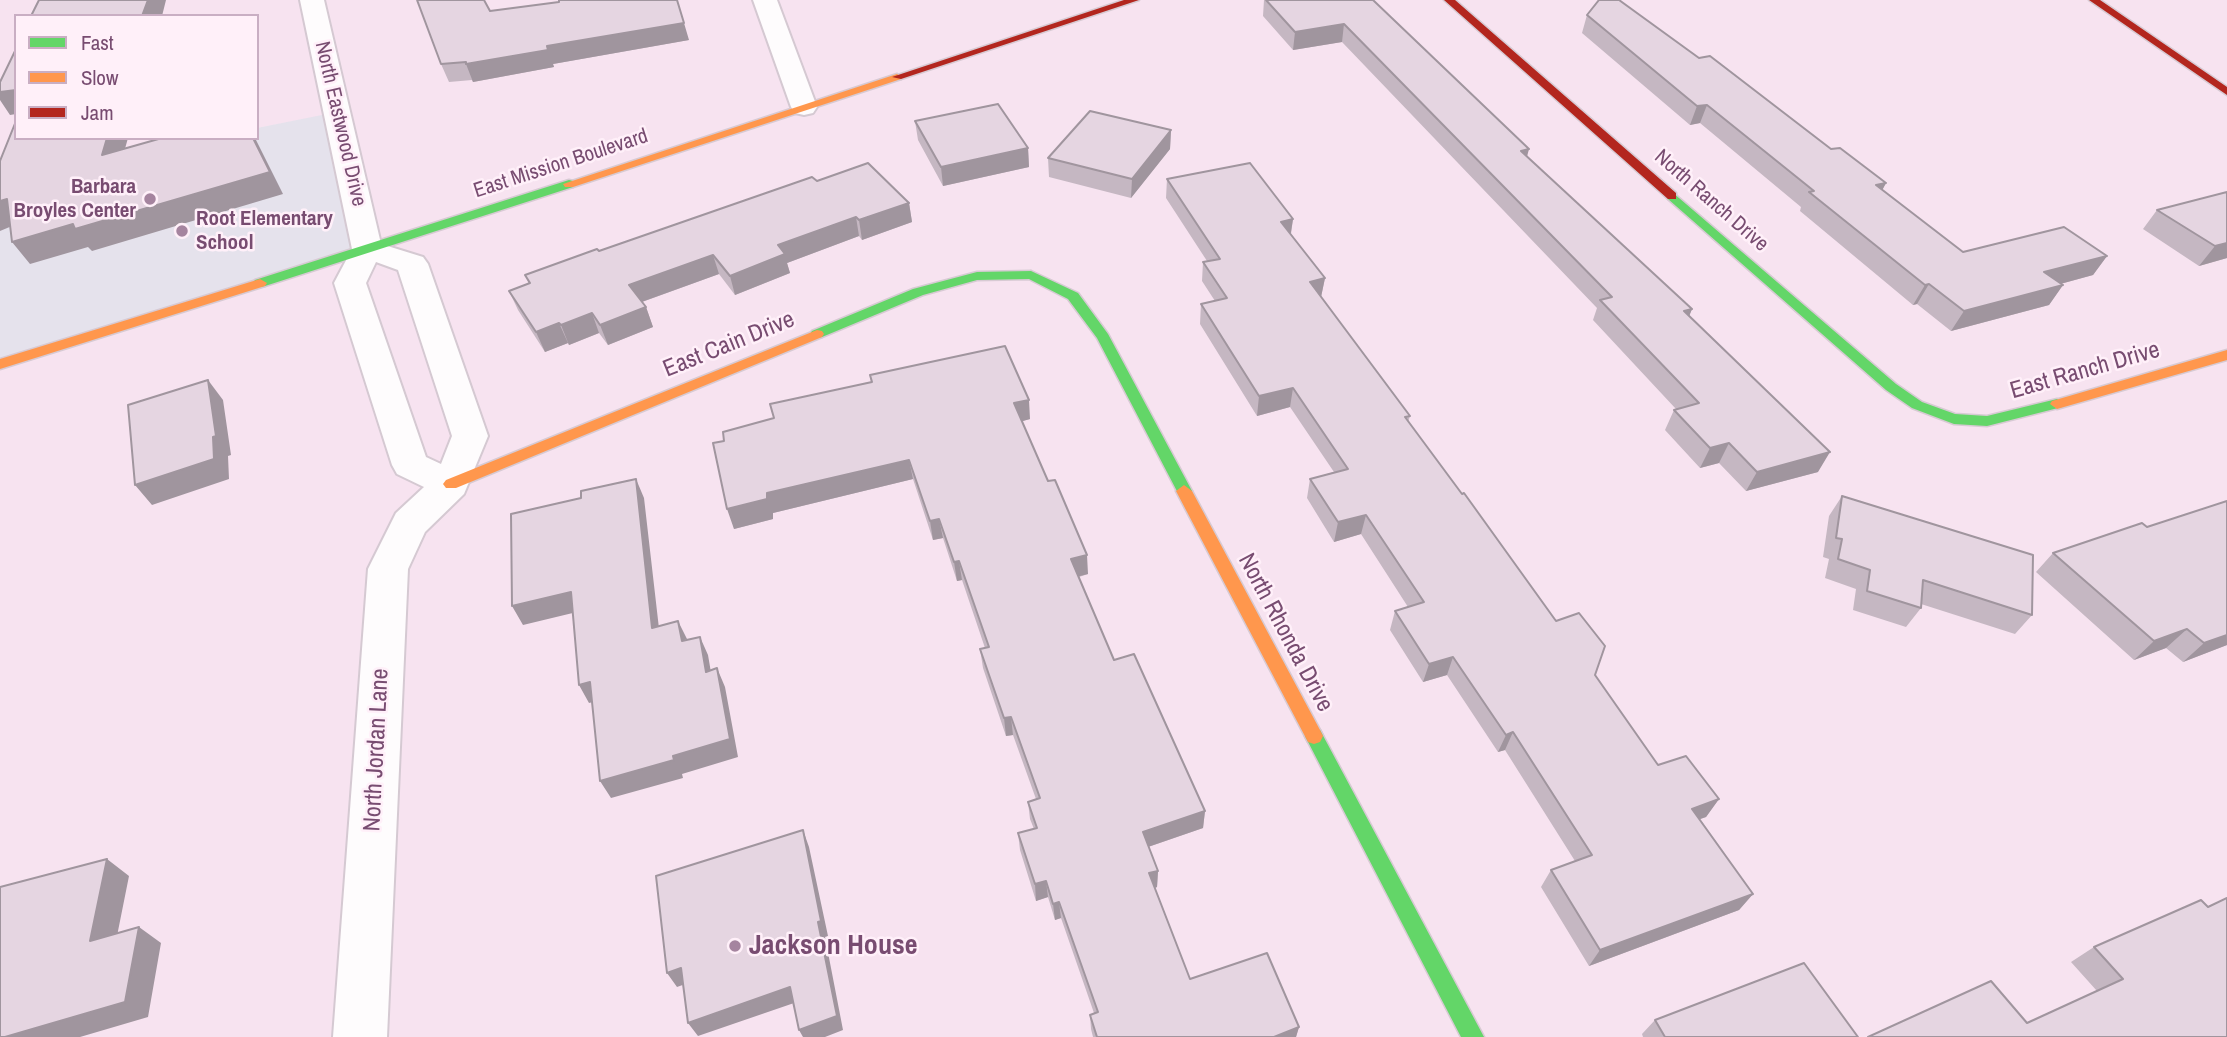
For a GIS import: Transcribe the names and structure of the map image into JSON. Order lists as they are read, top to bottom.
{
  "streets": {
    "street": [
      "North Eastwood Drive",
      "East Mission Boulevard",
      "North Ranch Drive",
      "East Cain Drive",
      "East Ranch Drive",
      "North Rhonda Drive",
      "North Jordan Lane"
    ]
  },
  "crossings": [
    ["North Eastwood Drive", "East Mission Boulevard"],
    ["North Eastwood Drive", "North Jordan Lane"],
    ["East Mission Boulevard", "North Jordan Lane"],
    ["North Ranch Drive", "East Ranch Drive"],
    ["East Cain Drive", "North Rhonda Drive"],
    ["East Cain Drive", "North Jordan Lane"]
  ],
  "places": ["Barbara Broyles Center", "Root Elementary School", "Jackson House"],
  "legend": ["Fast", "Slow", "Jam"]
}
